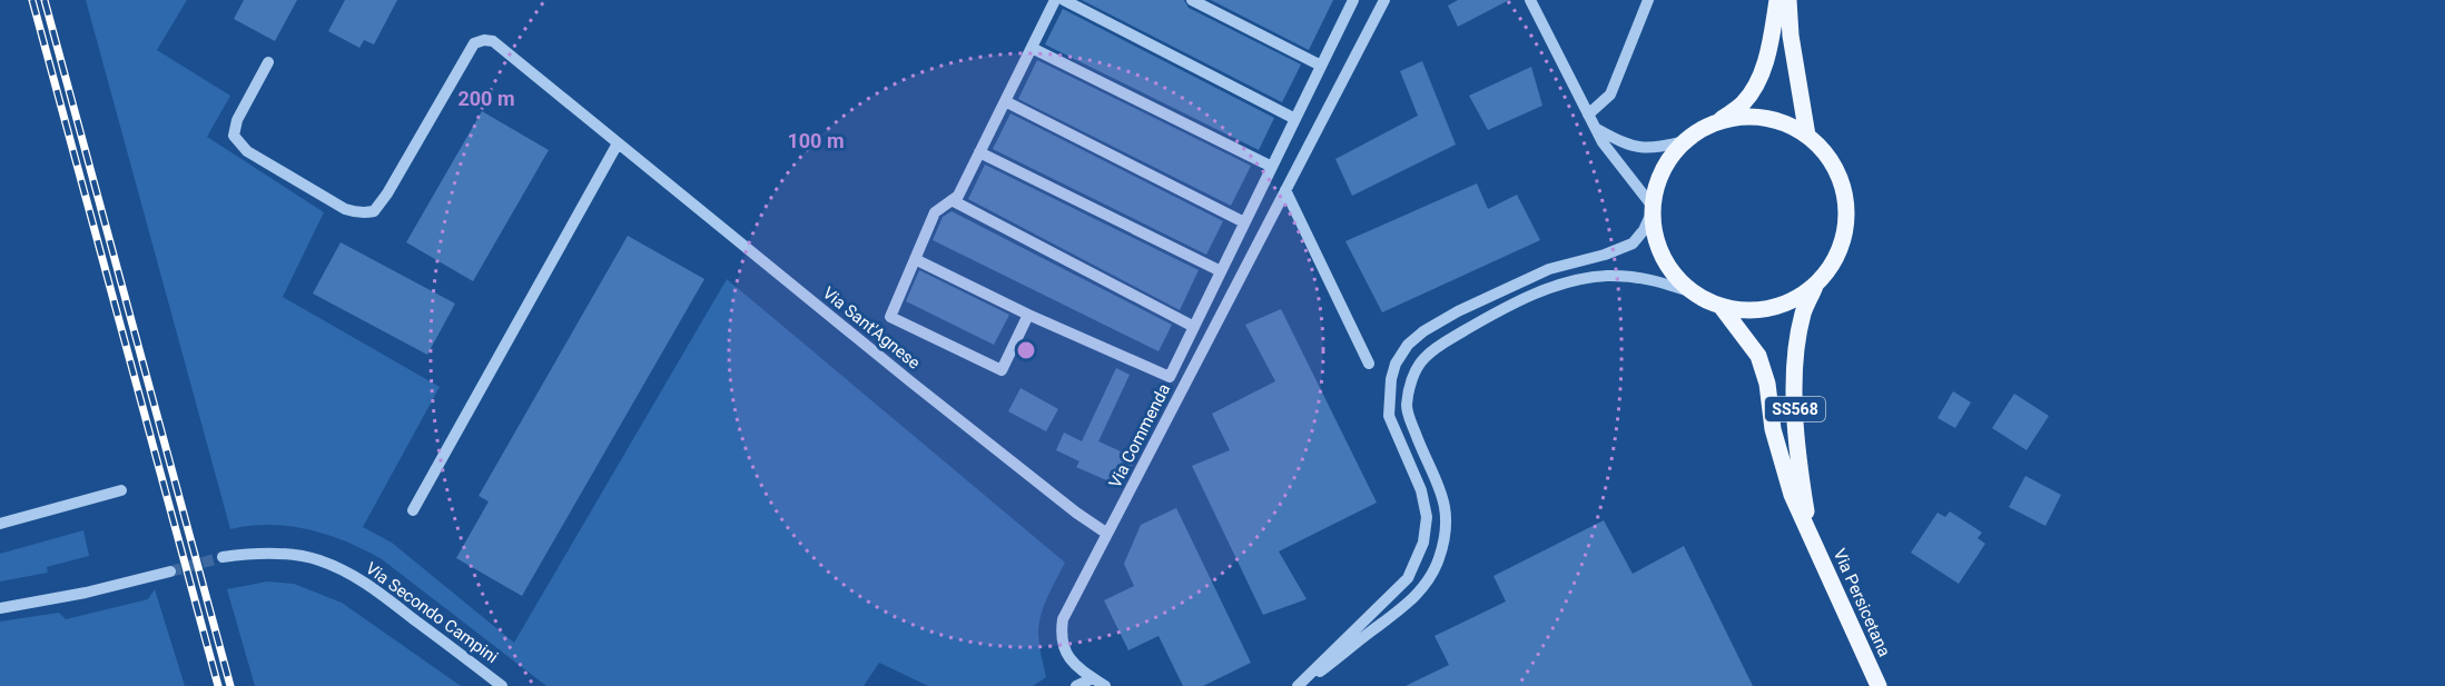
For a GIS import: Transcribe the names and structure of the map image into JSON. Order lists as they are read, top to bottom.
{
  "streets": {
    "main road": ["SS568", "Via Persicetana"],
    "street": ["Via Sant'Agnese", "Via Commenda", "Via Secondo Campini"]
  },
  "crossings": [
    ["Via Sant'Agnese", "Via Commenda"]
  ],
  "rings": ["200 m", "100 m"]
}
